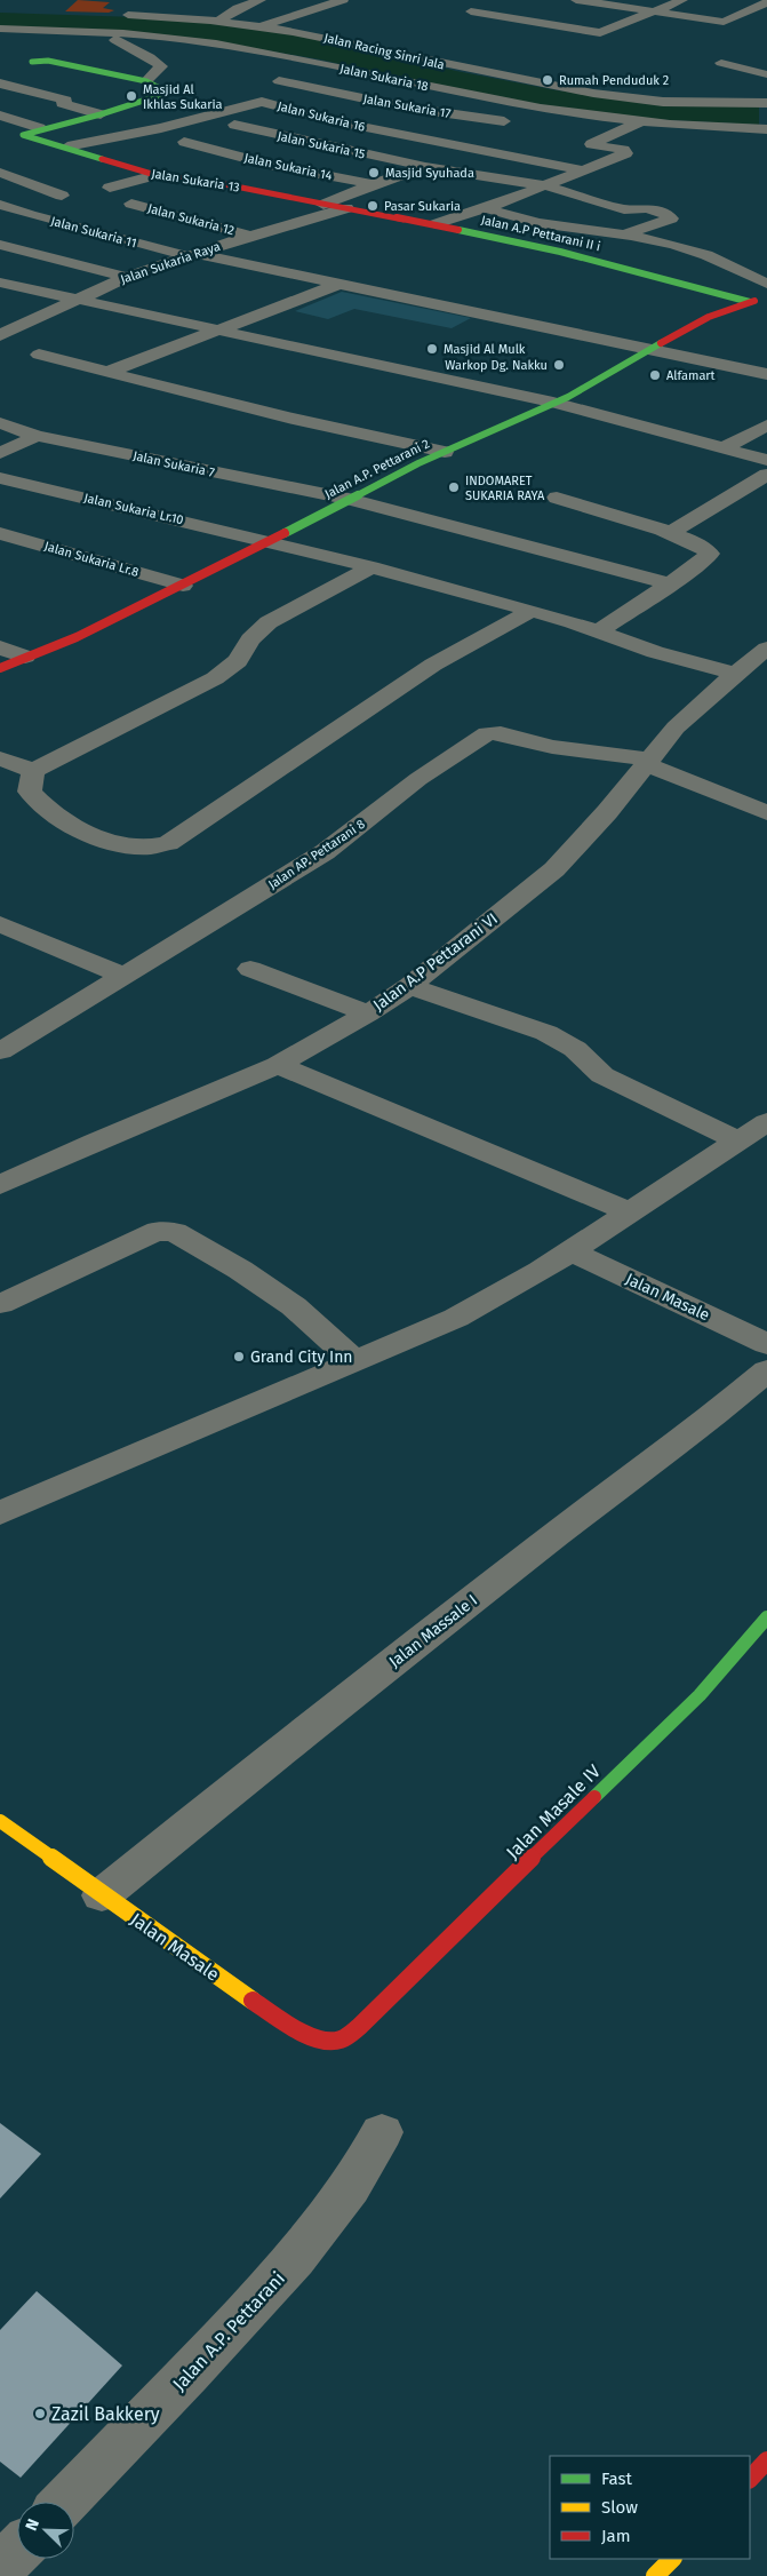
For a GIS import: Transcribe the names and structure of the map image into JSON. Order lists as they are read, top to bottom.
{
  "streets": {
    "street": [
      "Jalan Racing Sinri Jala",
      "Jalan Sukaria 18",
      "Jalan Sukaria 17",
      "Jalan Sukaria 16",
      "Jalan Sukaria 15",
      "Jalan Sukaria 14",
      "Jalan Sukaria 13",
      "Jalan Sukaria 12",
      "Jalan Sukaria 11",
      "Jalan A.P Pettarani II i",
      "Jalan Sukaria Raya",
      "Jalan Sukaria 7",
      "Jalan A.P. Pettarani 2",
      "Jalan Sukaria Lr.10",
      "Jalan Sukaria Lr.8",
      "Jalan AP. Pettarani 8",
      "Jalan A.P Pettarani VI",
      "Jalan Masale",
      "Jalan Massale I",
      "Jalan Masale IV",
      "Jalan A.P. Pettarani"
    ]
  },
  "crossings": [
    ["Jalan Sukaria 16", "Jalan Sukaria 13"],
    ["Jalan Sukaria 13", "Jalan A.P Pettarani II i"],
    ["Jalan Sukaria 12", "Jalan Sukaria Raya"],
    ["Jalan Sukaria 11", "Jalan Sukaria Raya"],
    ["Jalan Sukaria 11", "Jalan A.P. Pettarani 2"],
    ["Jalan A.P Pettarani II i", "Jalan Sukaria Raya"],
    ["Jalan A.P Pettarani II i", "Jalan A.P. Pettarani 2"],
    ["Jalan Sukaria 7", "Jalan A.P. Pettarani 2"],
    ["Jalan A.P. Pettarani 2", "Jalan Sukaria Lr.10"],
    ["Jalan A.P. Pettarani 2", "Jalan Sukaria Lr.8"],
    ["Jalan Sukaria Lr.10", "Jalan A.P Pettarani VI"],
    ["Jalan AP. Pettarani 8", "Jalan A.P Pettarani VI"],
    ["Jalan Masale", "Jalan Massale I"],
    ["Jalan Masale", "Jalan Masale IV"]
  ],
  "places": [
    "Rumah Penduduk 2",
    "Masjid Al Ikhlas Sukaria",
    "Masjid Syuhada",
    "Pasar Sukaria",
    "Masjid Al Mulk",
    "Warkop Dg. Nakku",
    "Alfamart",
    "INDOMARET SUKARIA RAYA",
    "Grand City Inn",
    "Zazil Bakkery"
  ],
  "legend": ["Fast", "Slow", "Jam"],
  "north": "top left"
}
